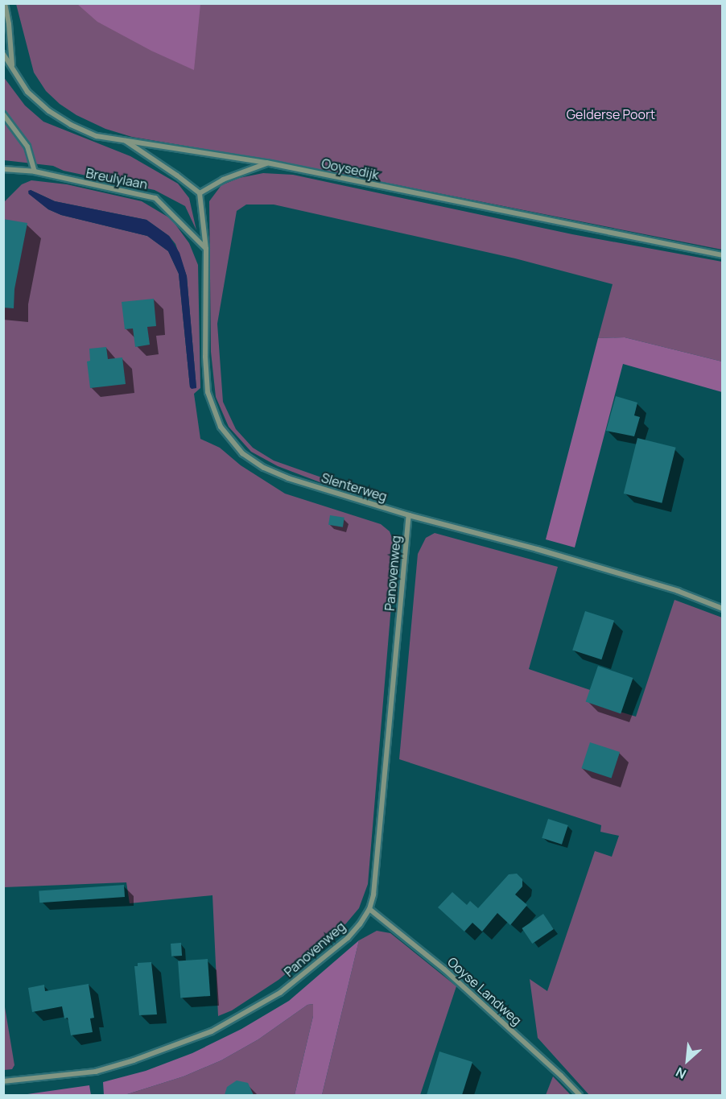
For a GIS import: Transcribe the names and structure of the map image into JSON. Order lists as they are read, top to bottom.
{
  "streets": {
    "street": [
      "Ooysedijk",
      "Breulylaan",
      "Slenterweg",
      "Panovenweg",
      "Ooyse Landweg"
    ]
  },
  "crossings": [
    ["Breulylaan", "Slenterweg"],
    ["Slenterweg", "Panovenweg"],
    ["Panovenweg", "Ooyse Landweg"]
  ],
  "parks": ["Gelderse Poort"],
  "north": "bottom left"
}
